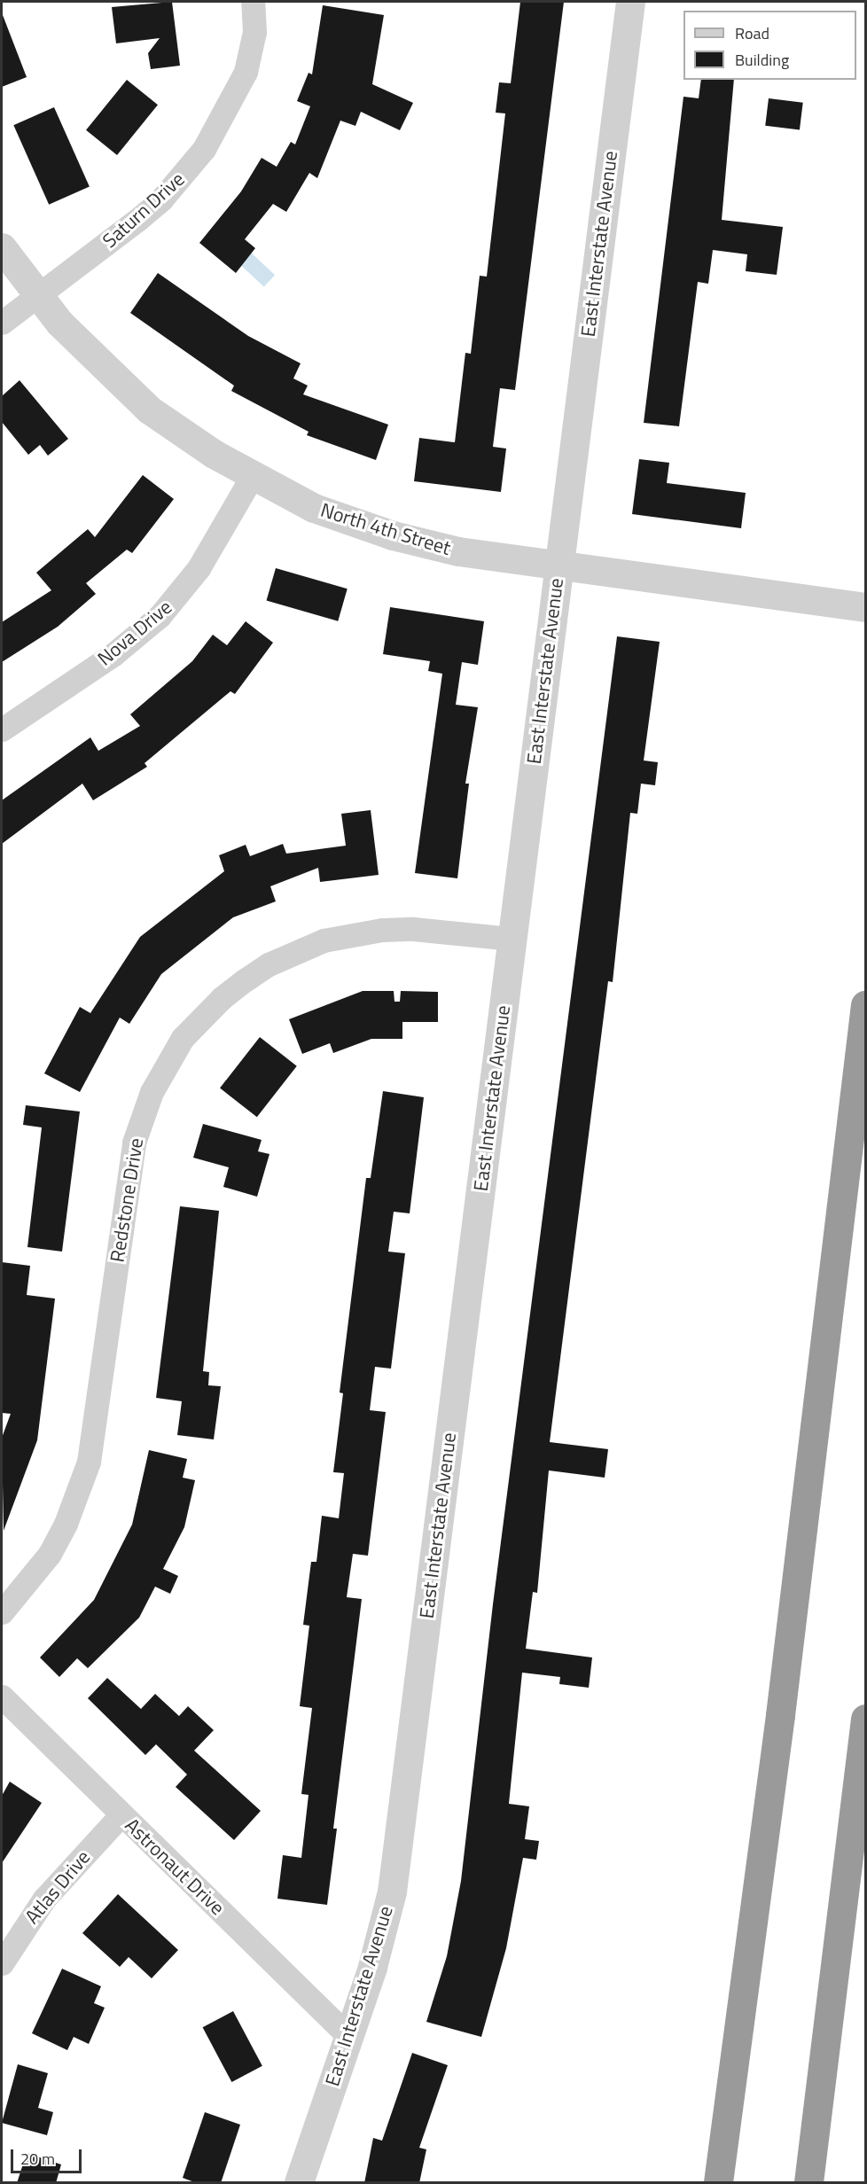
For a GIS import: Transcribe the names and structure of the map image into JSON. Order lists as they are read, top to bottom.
{
  "streets": {
    "street": [
      "Saturn Drive",
      "East Interstate Avenue",
      "North 4th Street",
      "Nova Drive",
      "Redstone Drive",
      "Astronaut Drive",
      "Atlas Drive"
    ]
  },
  "crossings": [
    ["Saturn Drive", "North 4th Street"],
    ["East Interstate Avenue", "North 4th Street"],
    ["East Interstate Avenue", "Redstone Drive"],
    ["East Interstate Avenue", "Astronaut Drive"],
    ["North 4th Street", "Nova Drive"],
    ["Astronaut Drive", "Atlas Drive"]
  ],
  "legend": ["Road", "Building"],
  "scale_bar": "20 m"
}
